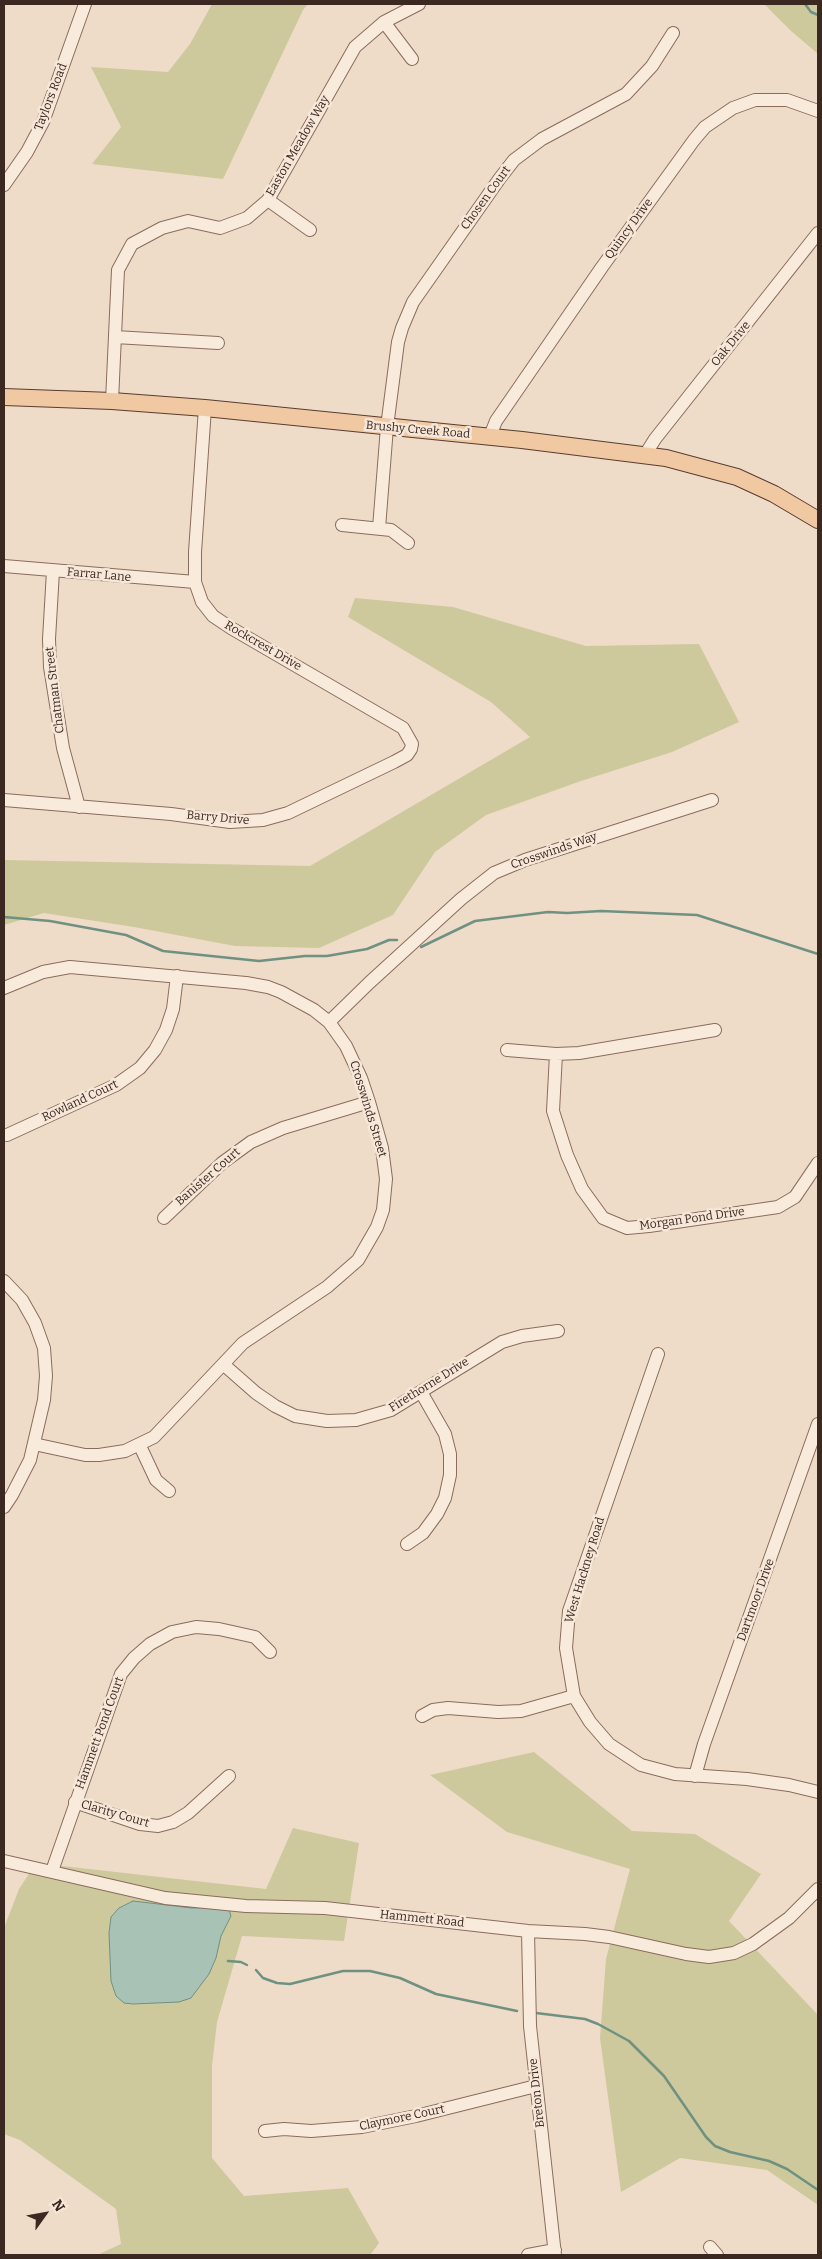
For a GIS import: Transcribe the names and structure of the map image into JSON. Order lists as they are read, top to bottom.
{
  "streets": {
    "main road": ["Brushy Creek Road"],
    "street": [
      "Taylors Road",
      "Easton Meadow Way",
      "Chosen Court",
      "Quincy Drive",
      "Oak Drive",
      "Farrar Lane",
      "Rockcrest Drive",
      "Chatman Street",
      "Barry Drive",
      "Crosswinds Way",
      "Rowland Court",
      "Crosswinds Street",
      "Banister Court",
      "Morgan Pond Drive",
      "Firethorne Drive",
      "West Hackney Road",
      "Dartmoor Drive",
      "Hammett Pond Court",
      "Clarity Court",
      "Hammett Road",
      "Breton Drive",
      "Claymore Court"
    ]
  },
  "crossings": [
    ["Easton Meadow Way", "Brushy Creek Road"],
    ["Chosen Court", "Brushy Creek Road"],
    ["Quincy Drive", "Brushy Creek Road"],
    ["Oak Drive", "Brushy Creek Road"],
    ["Brushy Creek Road", "Rockcrest Drive"],
    ["Farrar Lane", "Rockcrest Drive"],
    ["Farrar Lane", "Chatman Street"],
    ["Rockcrest Drive", "Barry Drive"],
    ["Chatman Street", "Barry Drive"],
    ["Crosswinds Way", "Crosswinds Street"],
    ["Rowland Court", "Crosswinds Street"],
    ["Crosswinds Street", "Banister Court"],
    ["Crosswinds Street", "Firethorne Drive"],
    ["West Hackney Road", "Dartmoor Drive"],
    ["Hammett Pond Court", "Clarity Court"],
    ["Hammett Pond Court", "Hammett Road"],
    ["Hammett Road", "Breton Drive"],
    ["Breton Drive", "Claymore Court"]
  ],
  "north": "top right"
}
